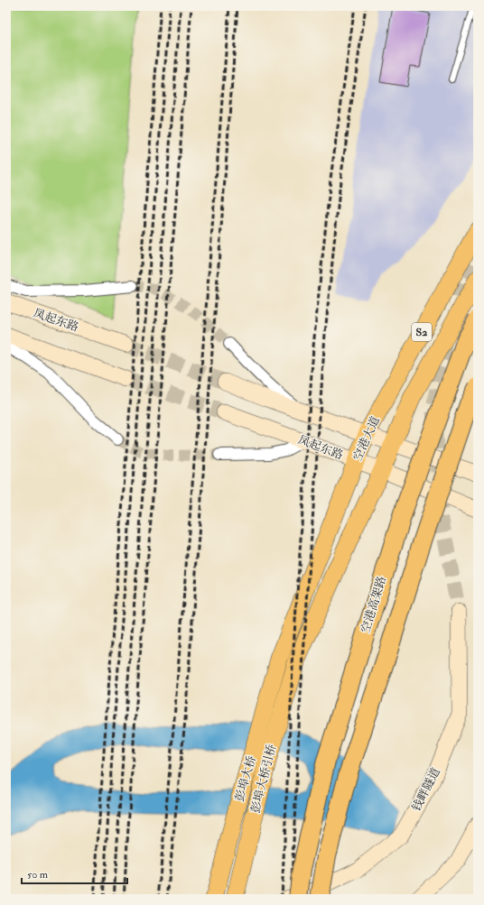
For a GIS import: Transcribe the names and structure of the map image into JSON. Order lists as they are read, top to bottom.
{
  "streets": {
    "highway": ["空港高架路"],
    "main road": [
      "凤起东路",
      "S2",
      "空港大道",
      "彭埠大桥",
      "彭埠大桥引桥",
      "钱畔隧道"
    ]
  },
  "crossings": [
    ["凤起东路", "空港大道"],
    ["凤起东路", "彭埠大桥引桥"],
    ["空港大道", "彭埠大桥"]
  ],
  "scale_bar": "50 m"
}
